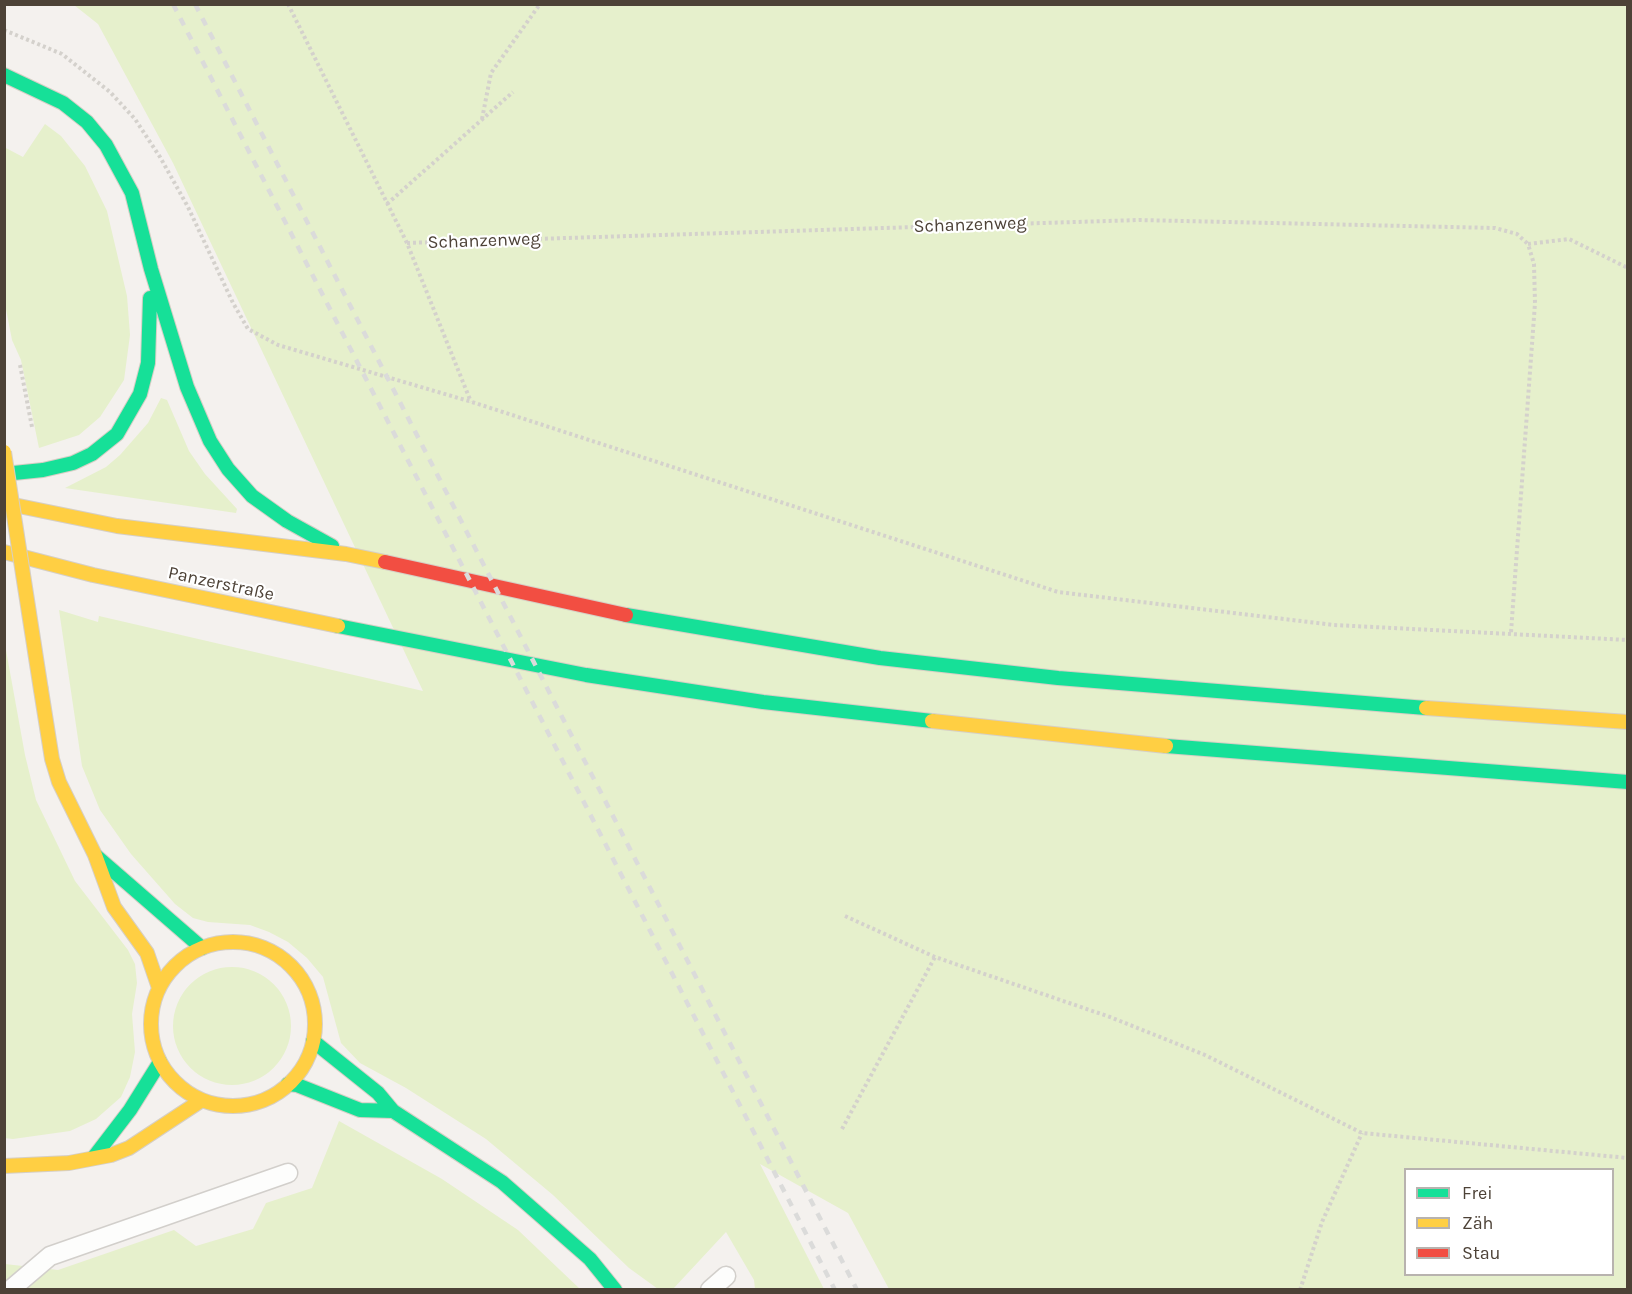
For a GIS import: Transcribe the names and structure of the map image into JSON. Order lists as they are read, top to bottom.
{
  "streets": {
    "main road": ["Panzerstraße"],
    "path": ["Schanzenweg"]
  },
  "legend": ["Frei", "Zäh", "Stau"]
}
